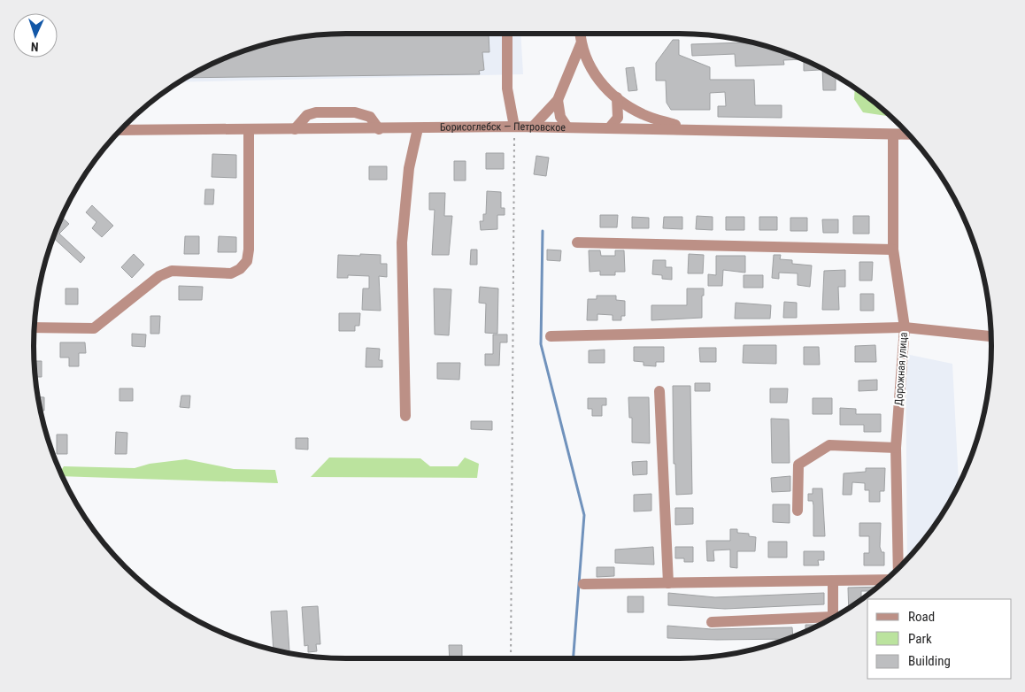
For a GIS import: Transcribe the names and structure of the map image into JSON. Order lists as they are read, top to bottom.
{
  "streets": {
    "street": ["Борисоглебск — Петровское", "Дорожная улица"]
  },
  "crossings": [
    ["Борисоглебск — Петровское", "Дорожная улица"]
  ],
  "legend": ["Road", "Park", "Building"],
  "north": "bottom"
}
